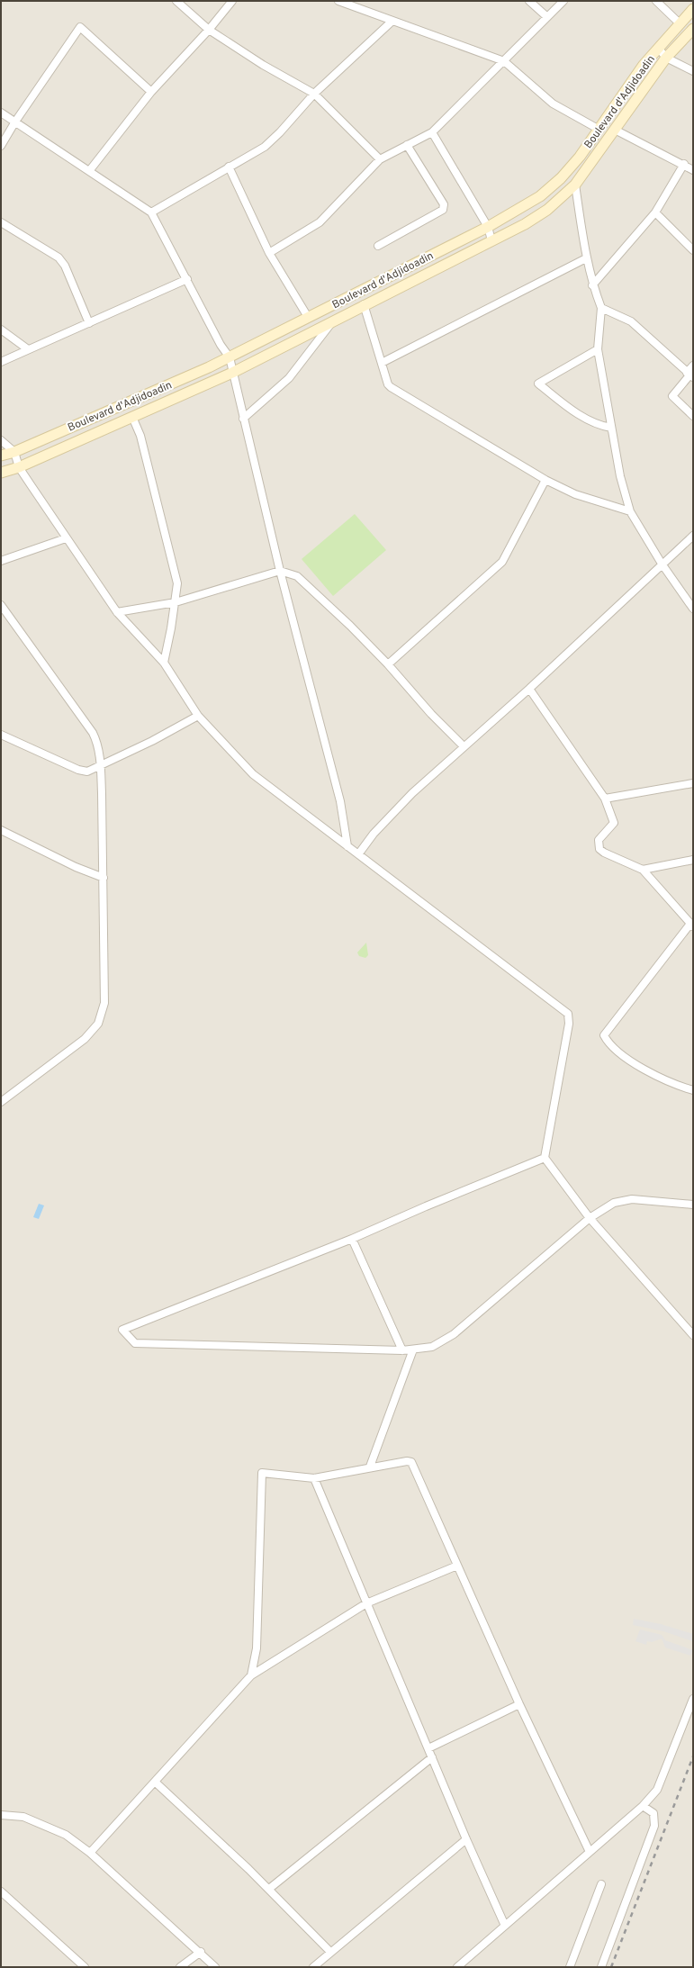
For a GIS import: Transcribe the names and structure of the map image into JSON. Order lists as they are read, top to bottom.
{
  "streets": {
    "main road": ["Boulevard d'Adjidoadin"]
  }
}
